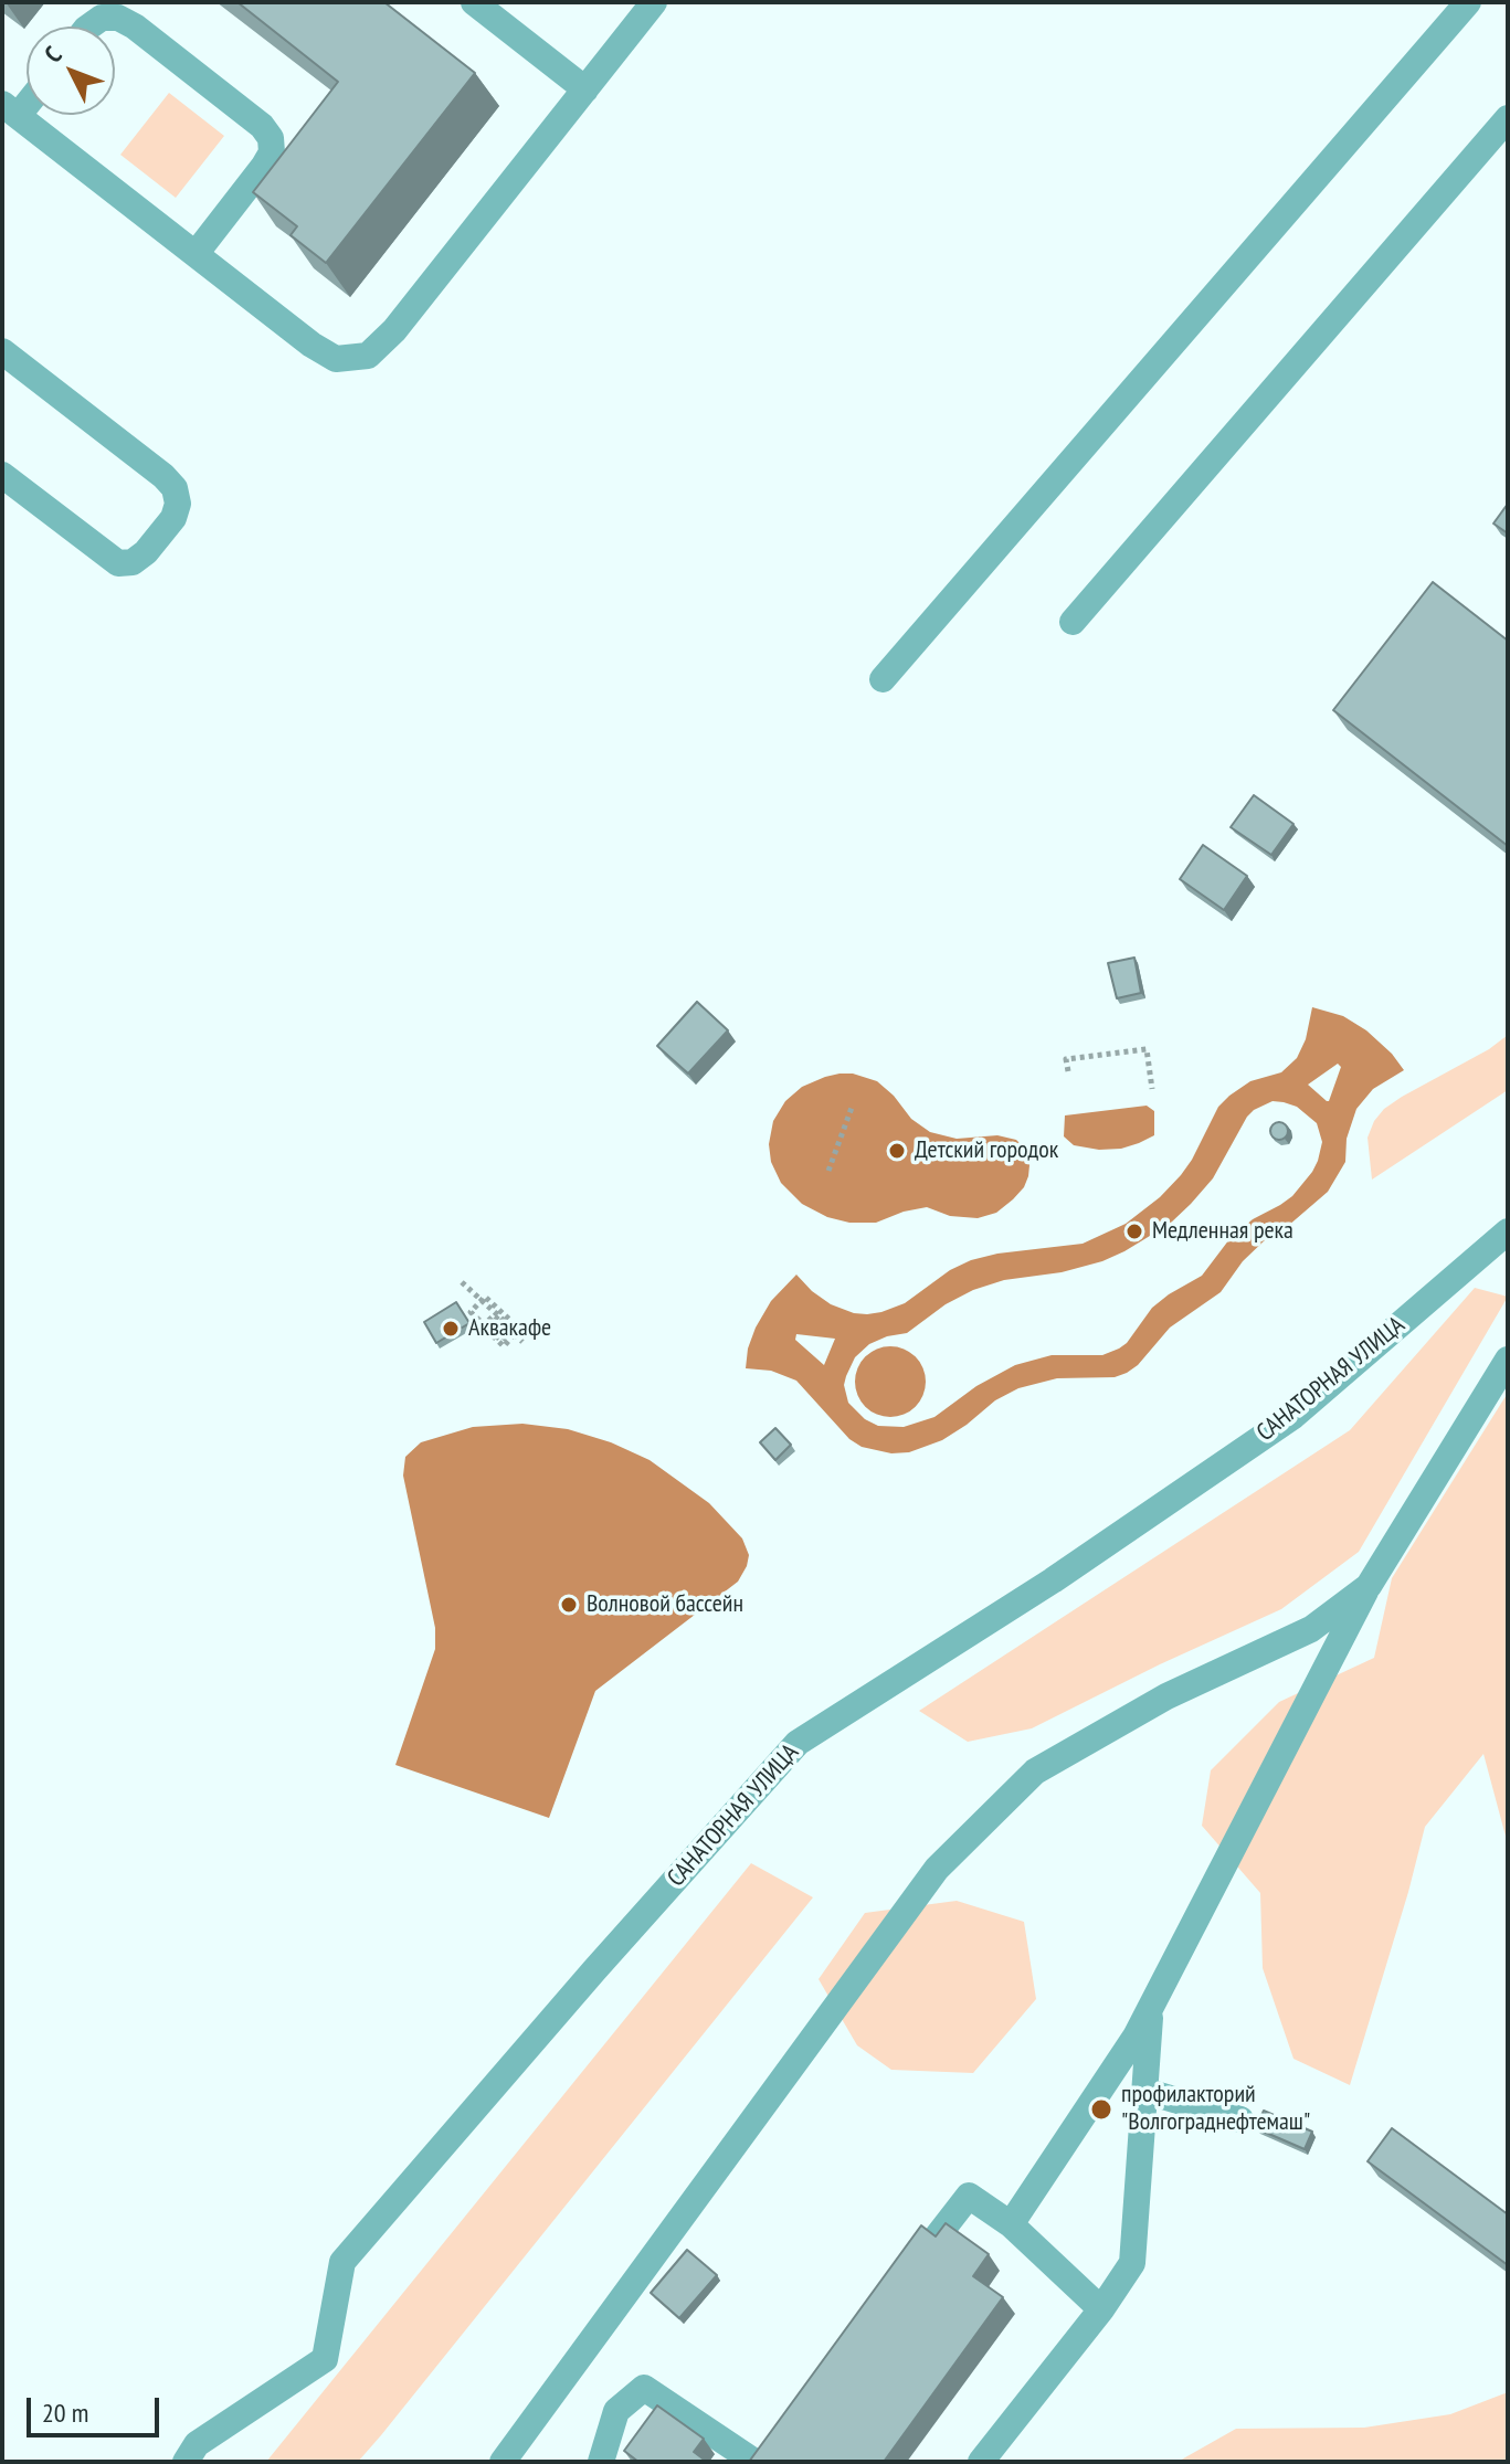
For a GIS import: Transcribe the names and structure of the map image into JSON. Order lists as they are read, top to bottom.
{
  "streets": {
    "street": ["САНАТОРНАЯ УЛИЦА"]
  },
  "places": [
    "Детский городок",
    "Медленная река",
    "Аквакафе",
    "Волновой бассейн",
    "профилакторий \"Волгограднефтемаш\""
  ],
  "scale_bar": "20 m",
  "north": "top left"
}
